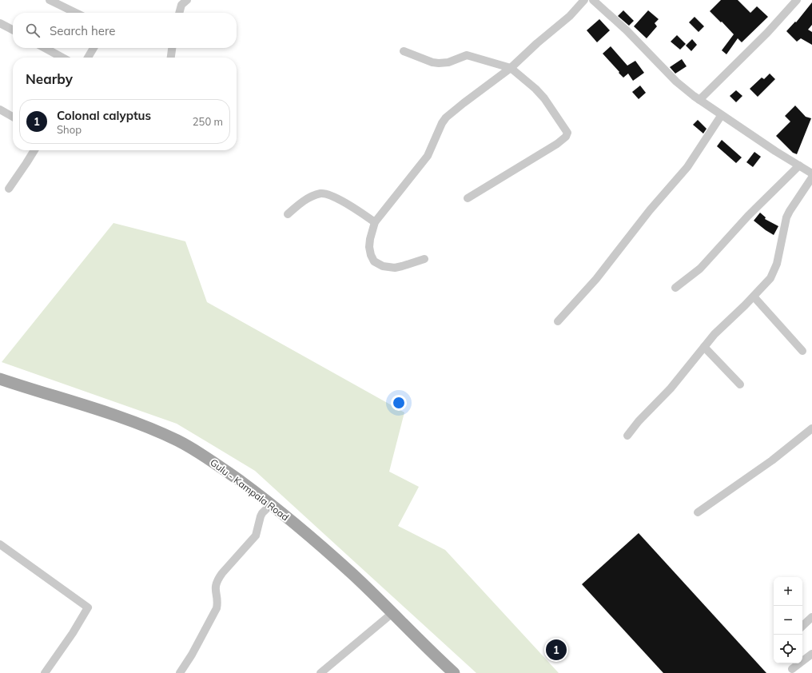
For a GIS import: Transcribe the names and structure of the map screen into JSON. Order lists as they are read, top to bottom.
{
  "streets": {
    "main road": ["Gulu - Kampala Road"]
  },
  "page": {
    "search": "Search here",
    "heading": "Nearby",
    "list": [
      {
        "mark": "1",
        "name": "Colonal calyptus",
        "note": "Shop",
        "value": "250 m"
      }
    ],
    "map_buttons": ["+", "−"],
    "pins": "1"
  }
}
